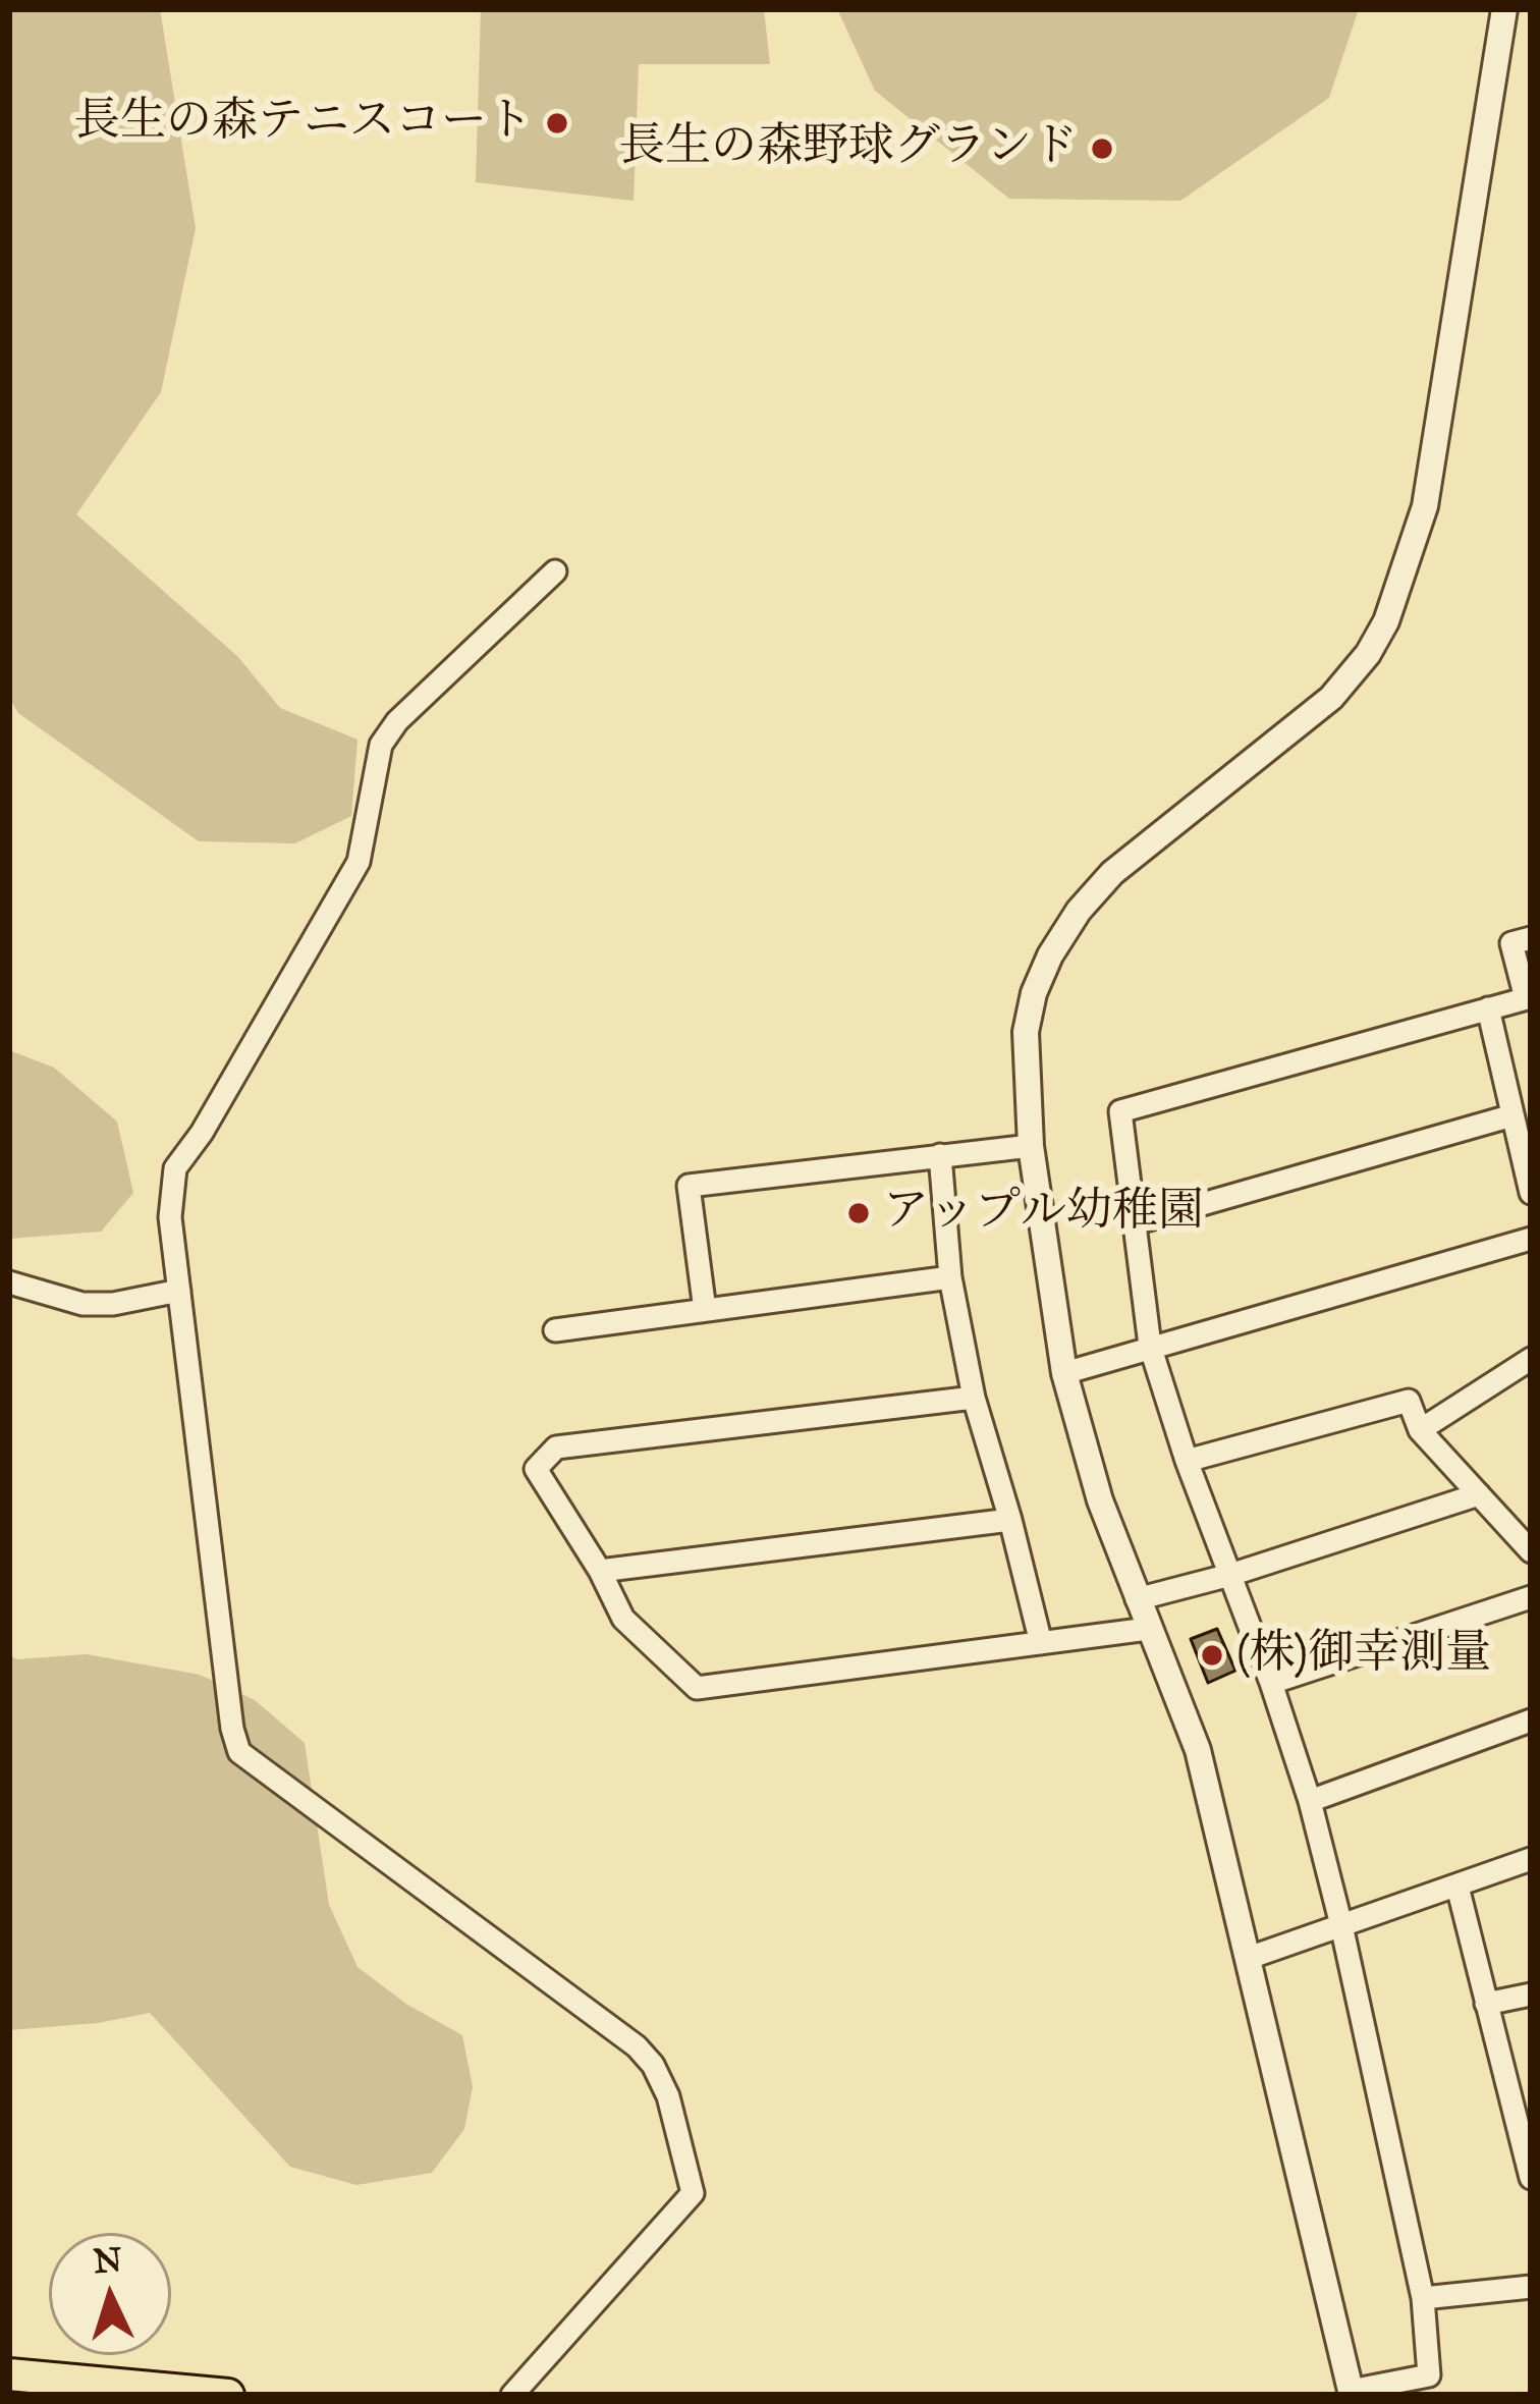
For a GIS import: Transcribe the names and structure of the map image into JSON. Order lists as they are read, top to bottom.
{
  "places": [
    "長生の森テニスコート",
    "長生の森野球グランド",
    "アップル幼稚園",
    "(株)御幸測量"
  ],
  "north": "top"
}
